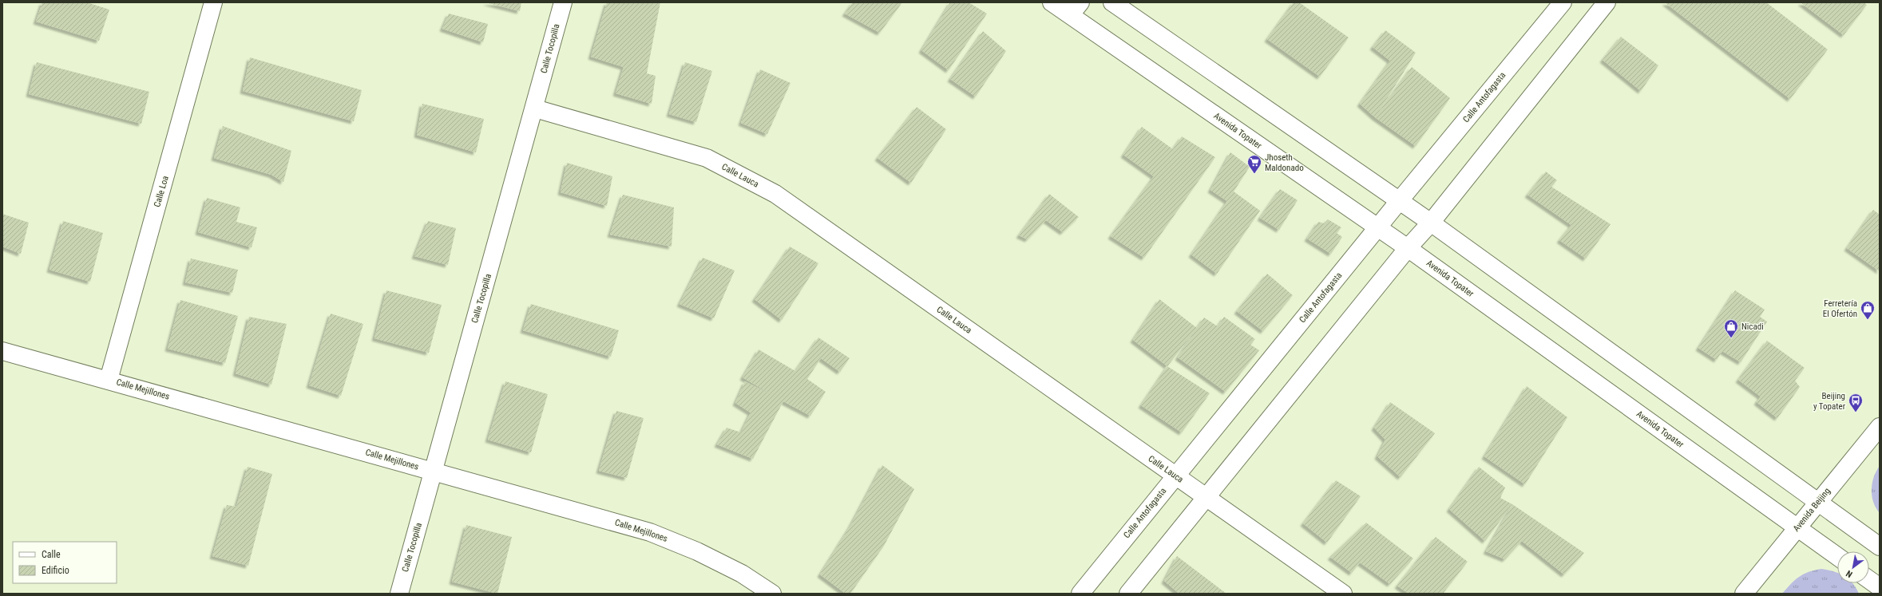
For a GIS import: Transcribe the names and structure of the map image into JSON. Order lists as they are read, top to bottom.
{
  "streets": {
    "street": [
      "Calle Tocopilla",
      "Calle Antofagasta",
      "Avenida Topater",
      "Calle Lauca",
      "Calle Loa",
      "Calle Mejillones",
      "Avenida Beijing"
    ]
  },
  "crossings": [
    ["Calle Tocopilla", "Calle Lauca"],
    ["Calle Tocopilla", "Calle Mejillones"],
    ["Calle Antofagasta", "Avenida Topater"],
    ["Calle Antofagasta", "Calle Lauca"],
    ["Avenida Topater", "Avenida Beijing"],
    ["Calle Loa", "Calle Mejillones"]
  ],
  "places": {
    "supermarket": ["Jhoseth Maldonado"],
    "shop": ["Ferretería El Ofertón", "Nicadi"],
    "bus stop": ["Beijing y Topater"]
  },
  "legend": ["Calle", "Edificio"],
  "north": "bottom left"
}
